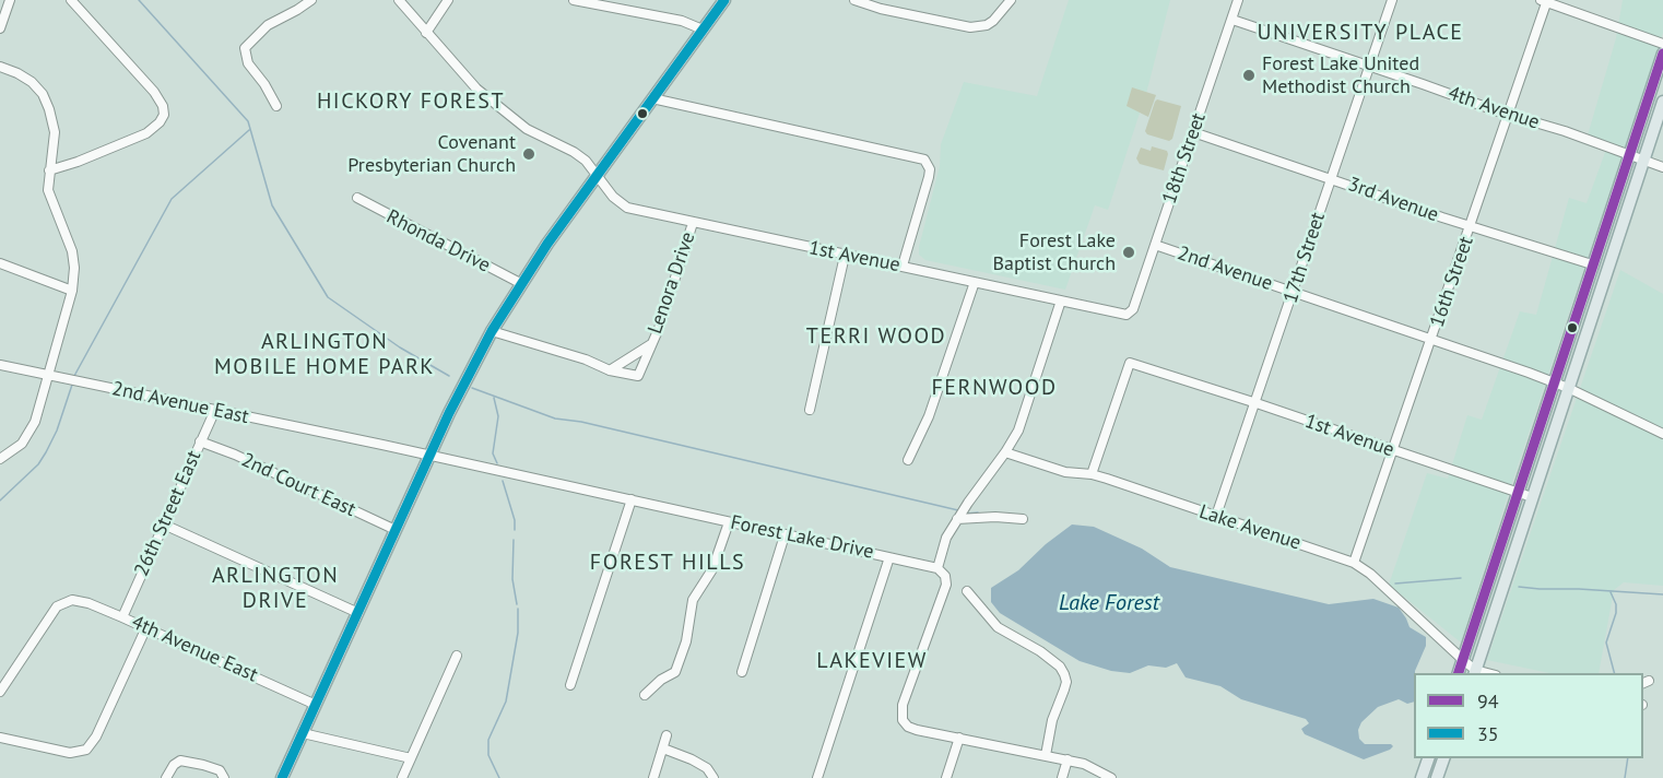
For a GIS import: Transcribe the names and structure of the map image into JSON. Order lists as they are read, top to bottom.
{
  "streets": {
    "street": [
      "4th Avenue",
      "18th Street",
      "3rd Avenue",
      "Rhonda Drive",
      "1st Avenue",
      "17th Street",
      "2nd Avenue",
      "16th Street",
      "Lenora Drive",
      "2nd Avenue East",
      "2nd Court East",
      "26th Street East",
      "Lake Avenue",
      "Forest Lake Drive",
      "4th Avenue East"
    ]
  },
  "crossings": [
    ["4th Avenue", "18th Street"],
    ["4th Avenue", "17th Street"],
    ["4th Avenue", "16th Street"],
    ["18th Street", "3rd Avenue"],
    ["18th Street", "1st Avenue"],
    ["18th Street", "2nd Avenue"],
    ["3rd Avenue", "17th Street"],
    ["3rd Avenue", "16th Street"],
    ["1st Avenue", "17th Street"],
    ["1st Avenue", "16th Street"],
    ["1st Avenue", "Lenora Drive"],
    ["1st Avenue", "Lake Avenue"],
    ["17th Street", "2nd Avenue"],
    ["17th Street", "Lake Avenue"],
    ["2nd Avenue", "16th Street"],
    ["16th Street", "Lake Avenue"],
    ["2nd Avenue East", "26th Street East"],
    ["2nd Avenue East", "Forest Lake Drive"],
    ["2nd Court East", "26th Street East"],
    ["26th Street East", "4th Avenue East"]
  ],
  "districts": [
    "UNIVERSITY PLACE",
    "HICKORY FOREST",
    "TERRI WOOD",
    "ARLINGTON MOBILE HOME PARK",
    "FERNWOOD",
    "FOREST HILLS",
    "ARLINGTON DRIVE",
    "LAKEVIEW"
  ],
  "water": ["Lake Forest"],
  "places": ["Forest Lake United Methodist Church", "Covenant Presbyterian Church", "Forest Lake Baptist Church"],
  "lines": ["transit line 35", "transit line 94"],
  "legend": ["94", "35"]
}
